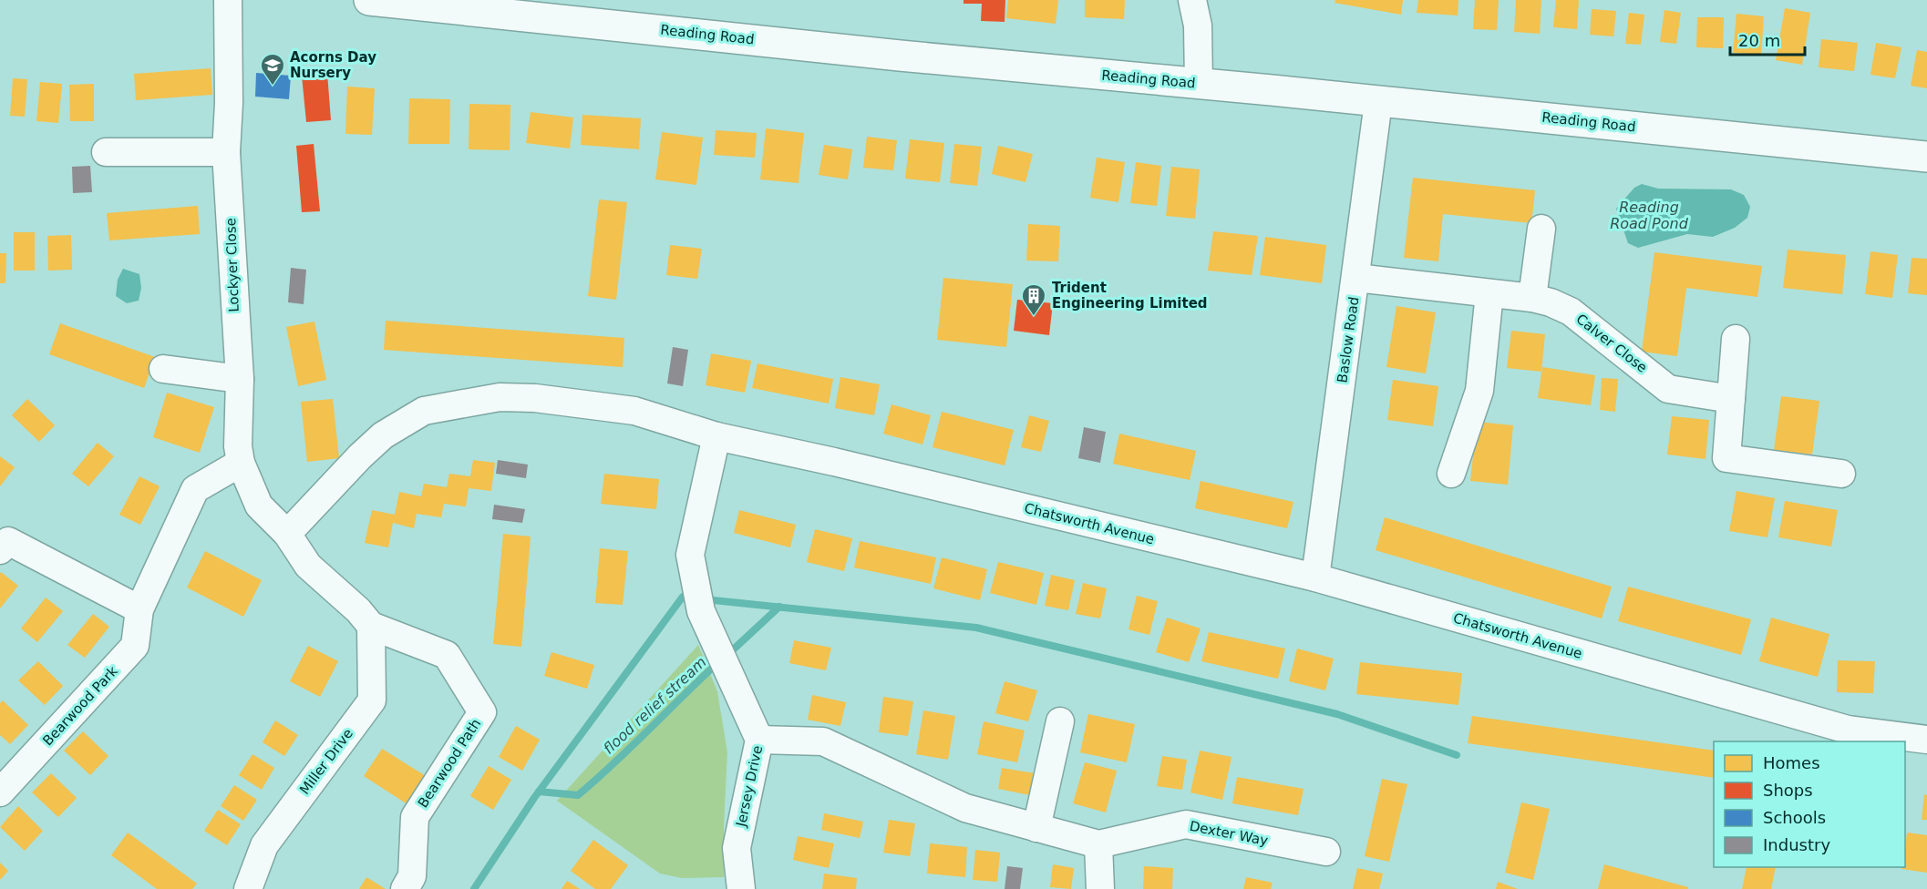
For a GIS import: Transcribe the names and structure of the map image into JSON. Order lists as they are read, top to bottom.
{
  "streets": {
    "main road": ["Reading Road"],
    "street": [
      "Lockyer Close",
      "Baslow Road",
      "Calver Close",
      "Chatsworth Avenue",
      "Bearwood Park",
      "Miller Drive",
      "Bearwood Path",
      "Jersey Drive",
      "Dexter Way"
    ]
  },
  "crossings": [
    ["Reading Road", "Baslow Road"],
    ["Lockyer Close", "Chatsworth Avenue"],
    ["Lockyer Close", "Bearwood Park"],
    ["Lockyer Close", "Bearwood Path"],
    ["Baslow Road", "Calver Close"],
    ["Baslow Road", "Chatsworth Avenue"],
    ["Chatsworth Avenue", "Bearwood Path"],
    ["Chatsworth Avenue", "Jersey Drive"],
    ["Miller Drive", "Bearwood Path"],
    ["Jersey Drive", "Dexter Way"]
  ],
  "water": ["Reading Road Pond", "flood relief stream"],
  "places": {
    "school or university": ["Acorns Day Nursery"],
    "building": ["Trident Engineering Limited"]
  },
  "legend": [
    "Homes",
    "Shops",
    "Schools",
    "Industry"
  ],
  "scale_bar": "20 m"
}
